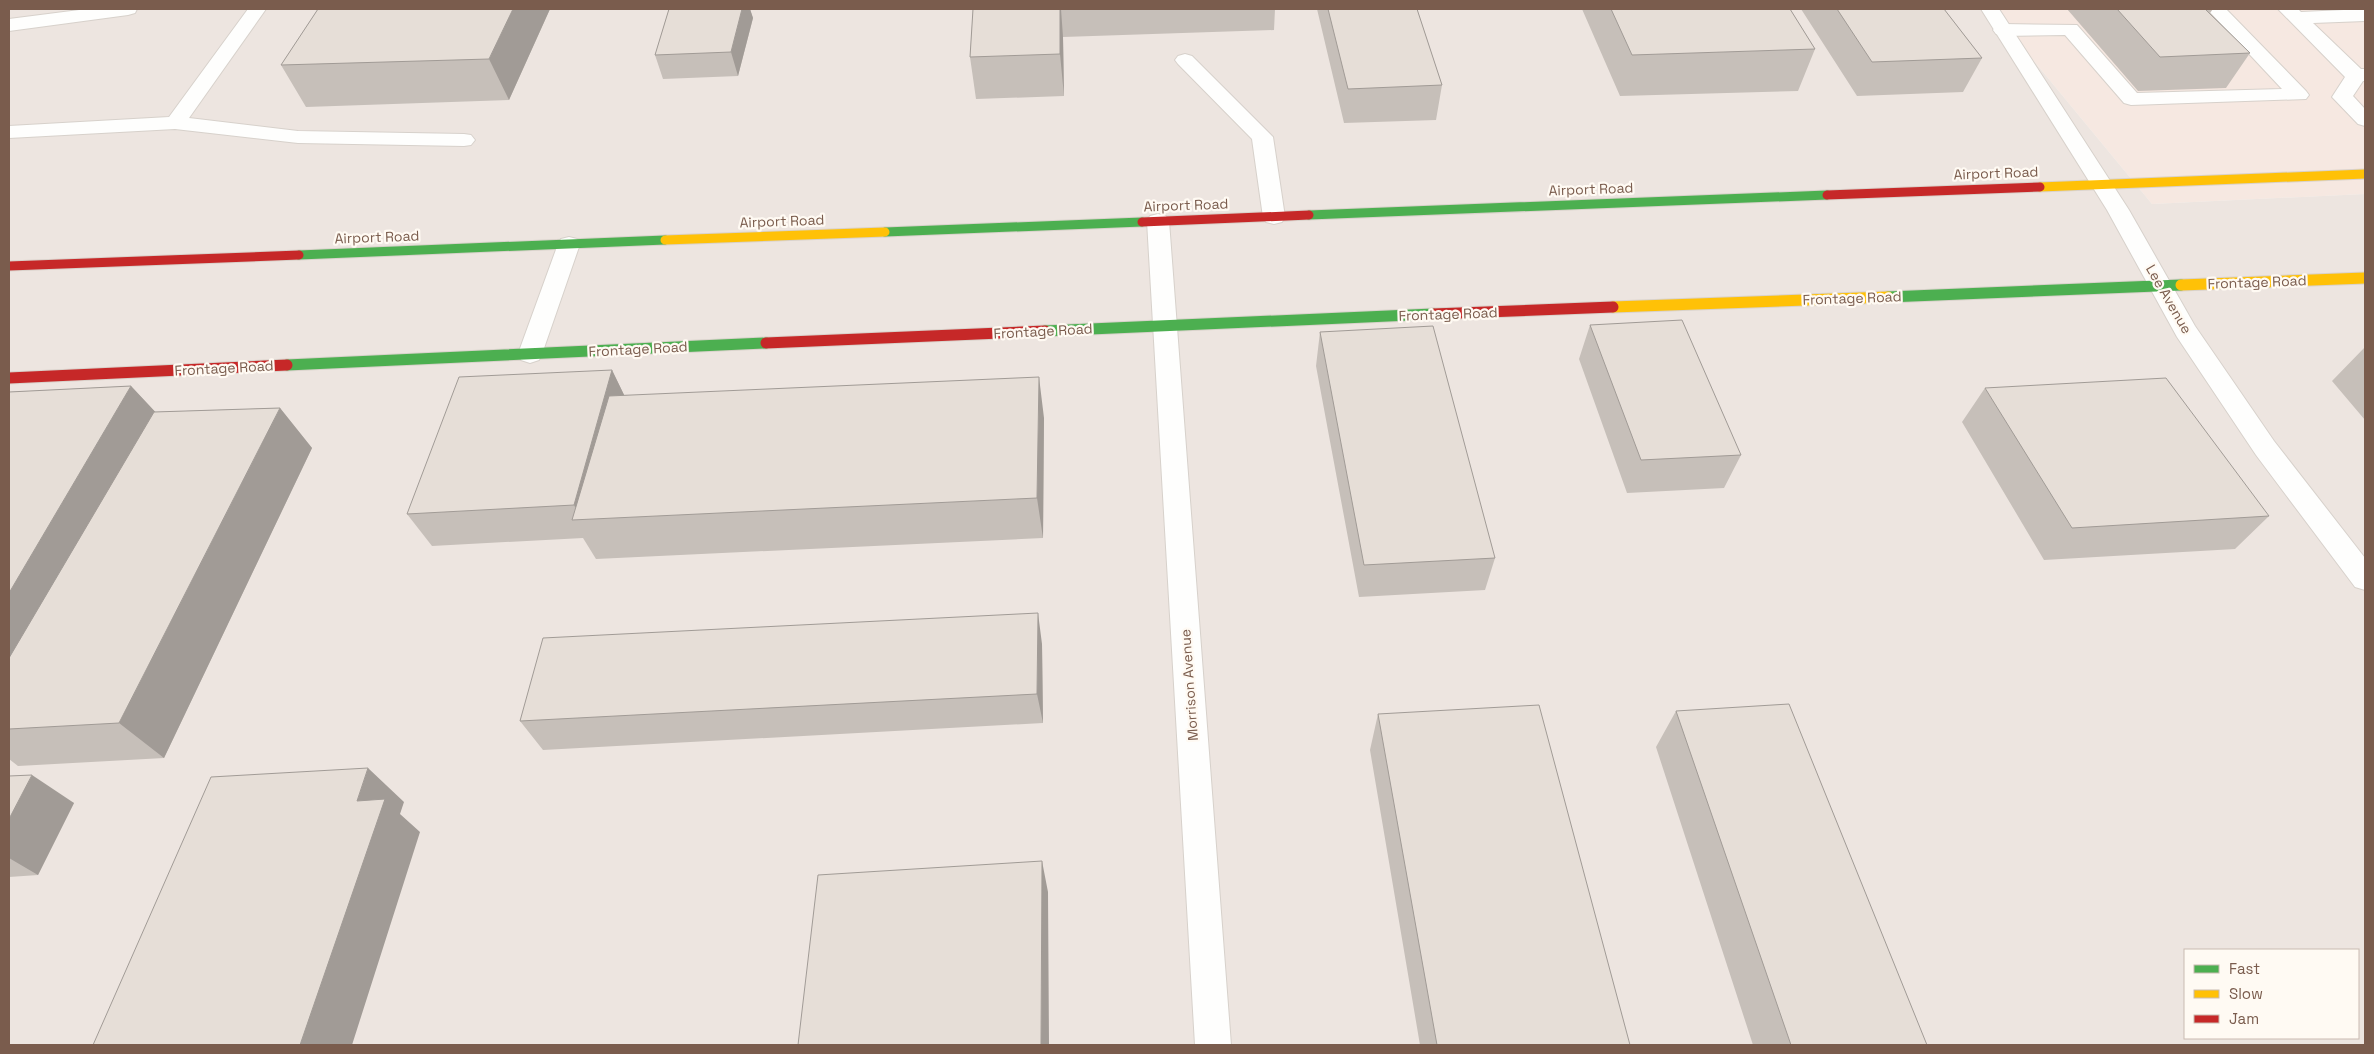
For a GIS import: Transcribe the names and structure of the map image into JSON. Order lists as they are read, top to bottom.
{
  "streets": {
    "main road": ["Airport Road", "Frontage Road"],
    "street": ["Lee Avenue", "Morrison Avenue"]
  },
  "crossings": [
    ["Airport Road", "Lee Avenue"],
    ["Airport Road", "Morrison Avenue"],
    ["Frontage Road", "Lee Avenue"],
    ["Frontage Road", "Morrison Avenue"]
  ],
  "legend": ["Fast", "Slow", "Jam"]
}
